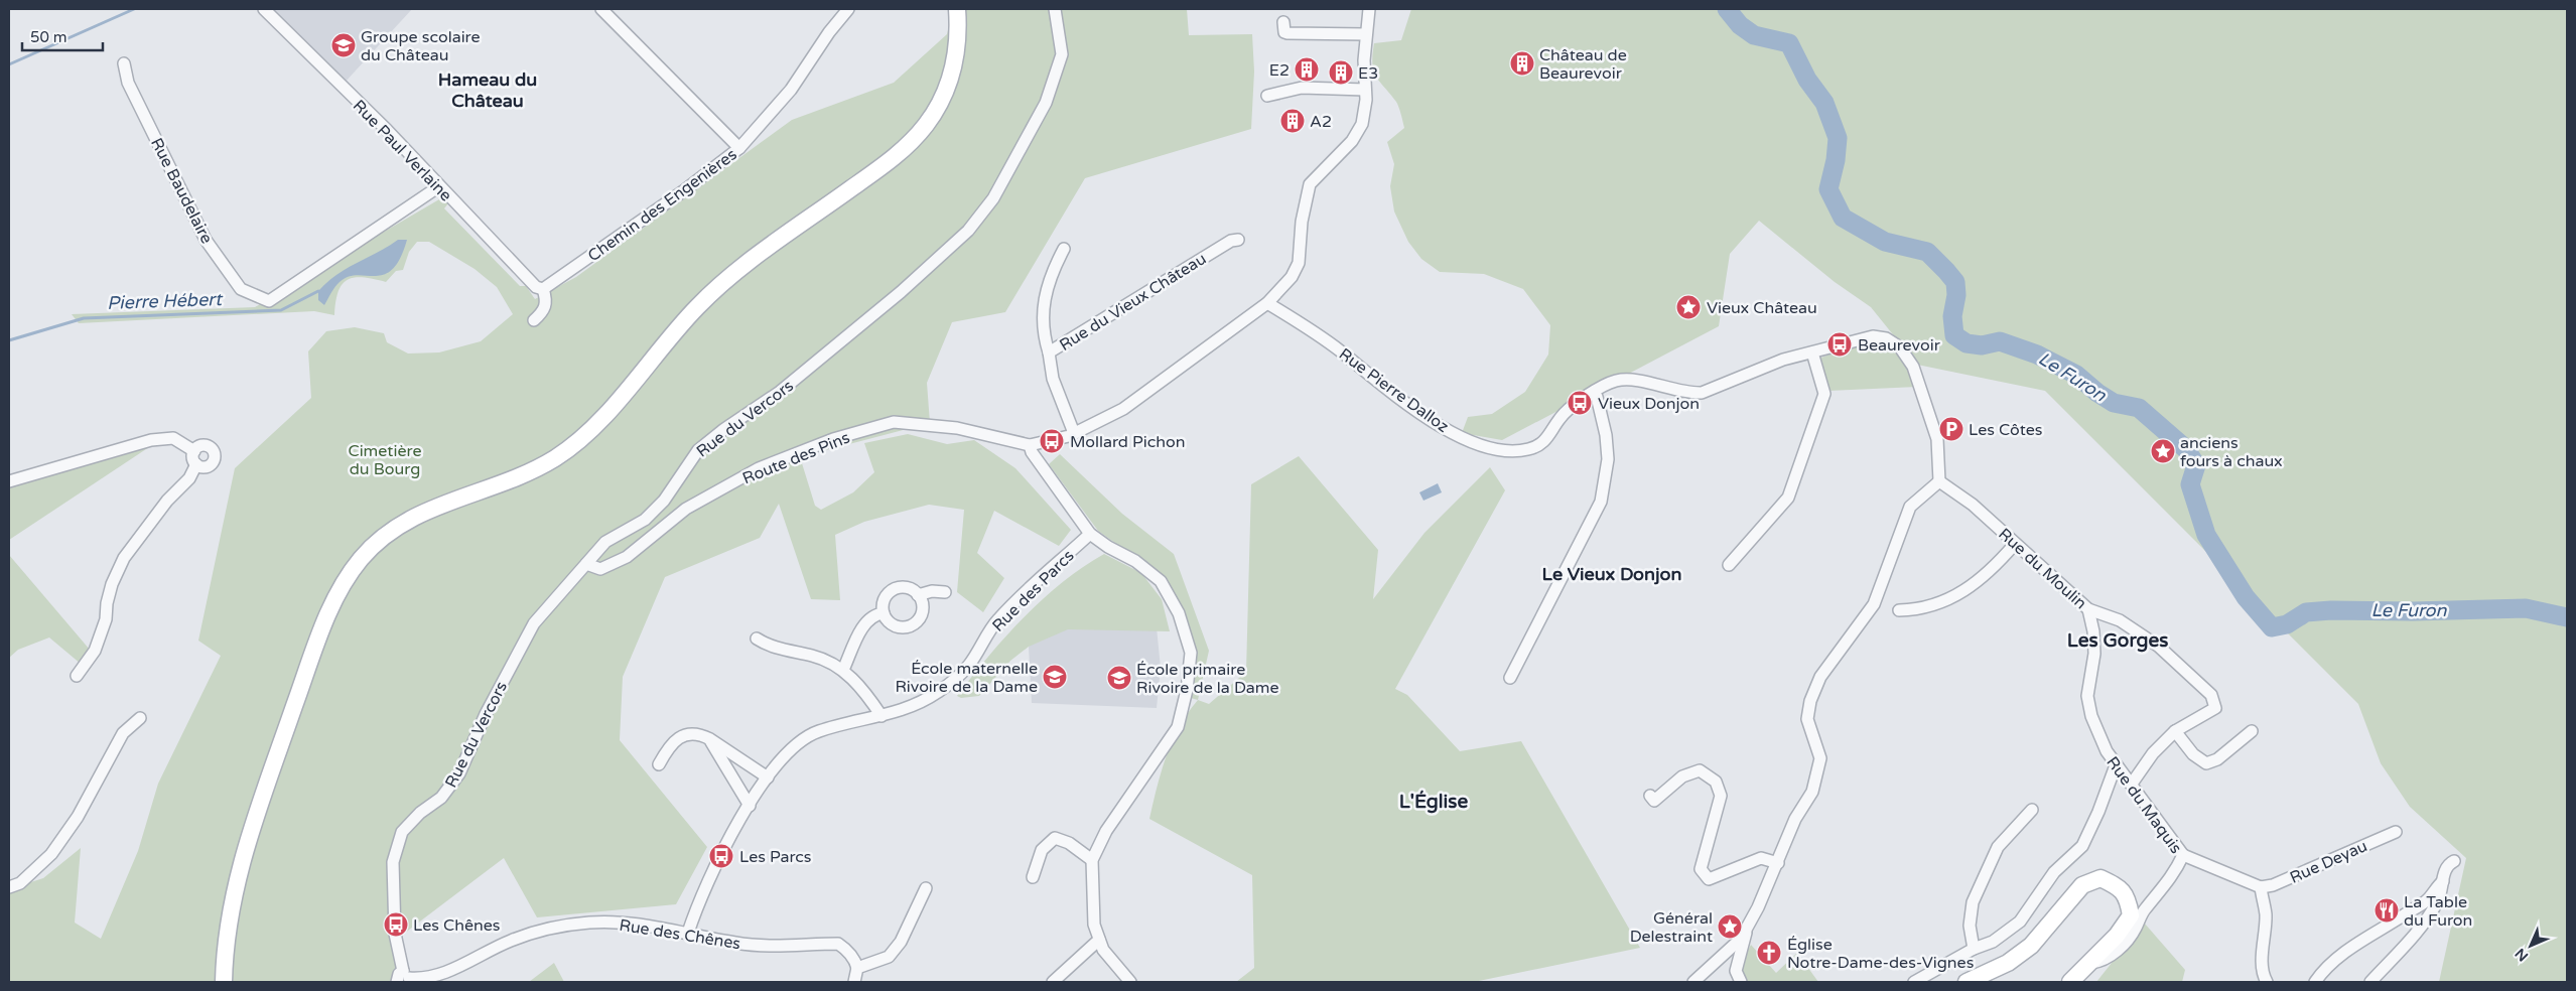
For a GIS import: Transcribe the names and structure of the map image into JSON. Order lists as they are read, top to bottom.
{
  "streets": {
    "street": [
      "Rue Paul Verlaine",
      "Rue Baudelaire",
      "Chemin des Engenières",
      "Rue du Vieux Château",
      "Rue Pierre Dalloz",
      "Rue du Vercors",
      "Route des Pins",
      "Rue du Moulin",
      "Rue des Parcs",
      "Rue du Maquis",
      "Rue Deyau",
      "Rue des Chênes"
    ]
  },
  "crossings": [
    ["Rue Paul Verlaine", "Rue Baudelaire"],
    ["Rue Paul Verlaine", "Chemin des Engenières"],
    ["Rue Pierre Dalloz", "Rue du Moulin"],
    ["Rue du Vercors", "Route des Pins"],
    ["Rue du Vercors", "Rue des Chênes"],
    ["Rue du Moulin", "Rue du Maquis"],
    ["Rue des Parcs", "Rue des Chênes"]
  ],
  "districts": [
    "Hameau du Château",
    "Le Vieux Donjon",
    "Les Gorges",
    "L'Église"
  ],
  "water": ["Pierre Hébert", "Le Furon"],
  "parks": ["Cimetière du Bourg"],
  "places": {
    "school or university": ["Groupe scolaire du Château", "École maternelle Rivoire de la Dame", "École primaire Rivoire de la Dame"],
    "building": [
      "Château de Beaurevoir",
      "E2",
      "E3",
      "A2"
    ],
    "place": ["Vieux Château", "anciens fours à chaux", "Général Delestraint"],
    "bus stop": [
      "Beaurevoir",
      "Vieux Donjon",
      "Mollard Pichon",
      "Les Parcs",
      "Les Chênes"
    ],
    "parking": ["Les Côtes"],
    "restaurant": ["La Table du Furon"],
    "church": ["Église Notre-Dame-des-Vignes"]
  },
  "scale_bar": "50 m",
  "north": "bottom left"
}
